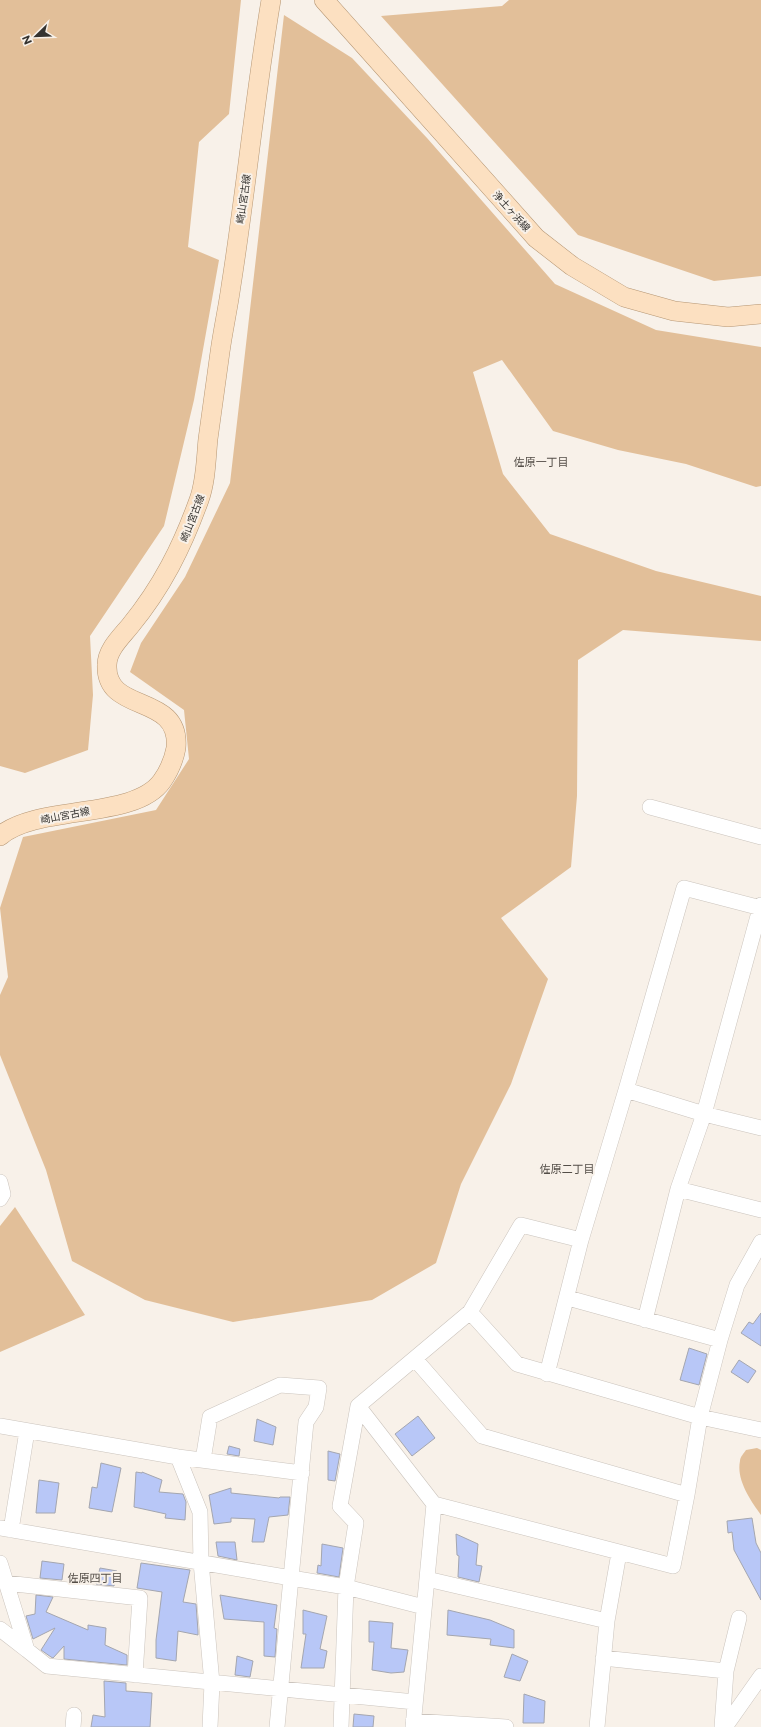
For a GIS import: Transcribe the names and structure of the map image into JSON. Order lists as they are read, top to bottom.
{
  "streets": {
    "main road": ["崎山宮古線", "浄土ヶ浜線"]
  },
  "districts": ["佐原一丁目", "佐原二丁目", "佐原四丁目"],
  "north": "bottom left"
}
